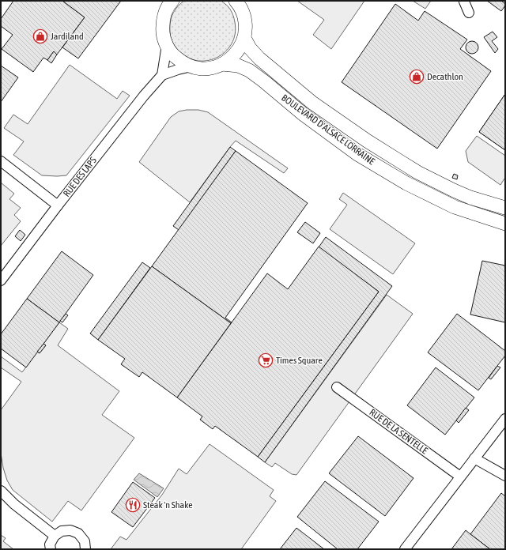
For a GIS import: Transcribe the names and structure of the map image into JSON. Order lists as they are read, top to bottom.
{
  "streets": {
    "main road": ["BOULEVARD D'ALSACE LORRAINE"],
    "street": ["RUE DES LAPS", "RUE DE LA SENTELLE"]
  },
  "places": {
    "shop": ["Jardiland", "Decathlon"],
    "supermarket": ["Times Square"],
    "restaurant": ["Steak 'n Shake"]
  }
}
